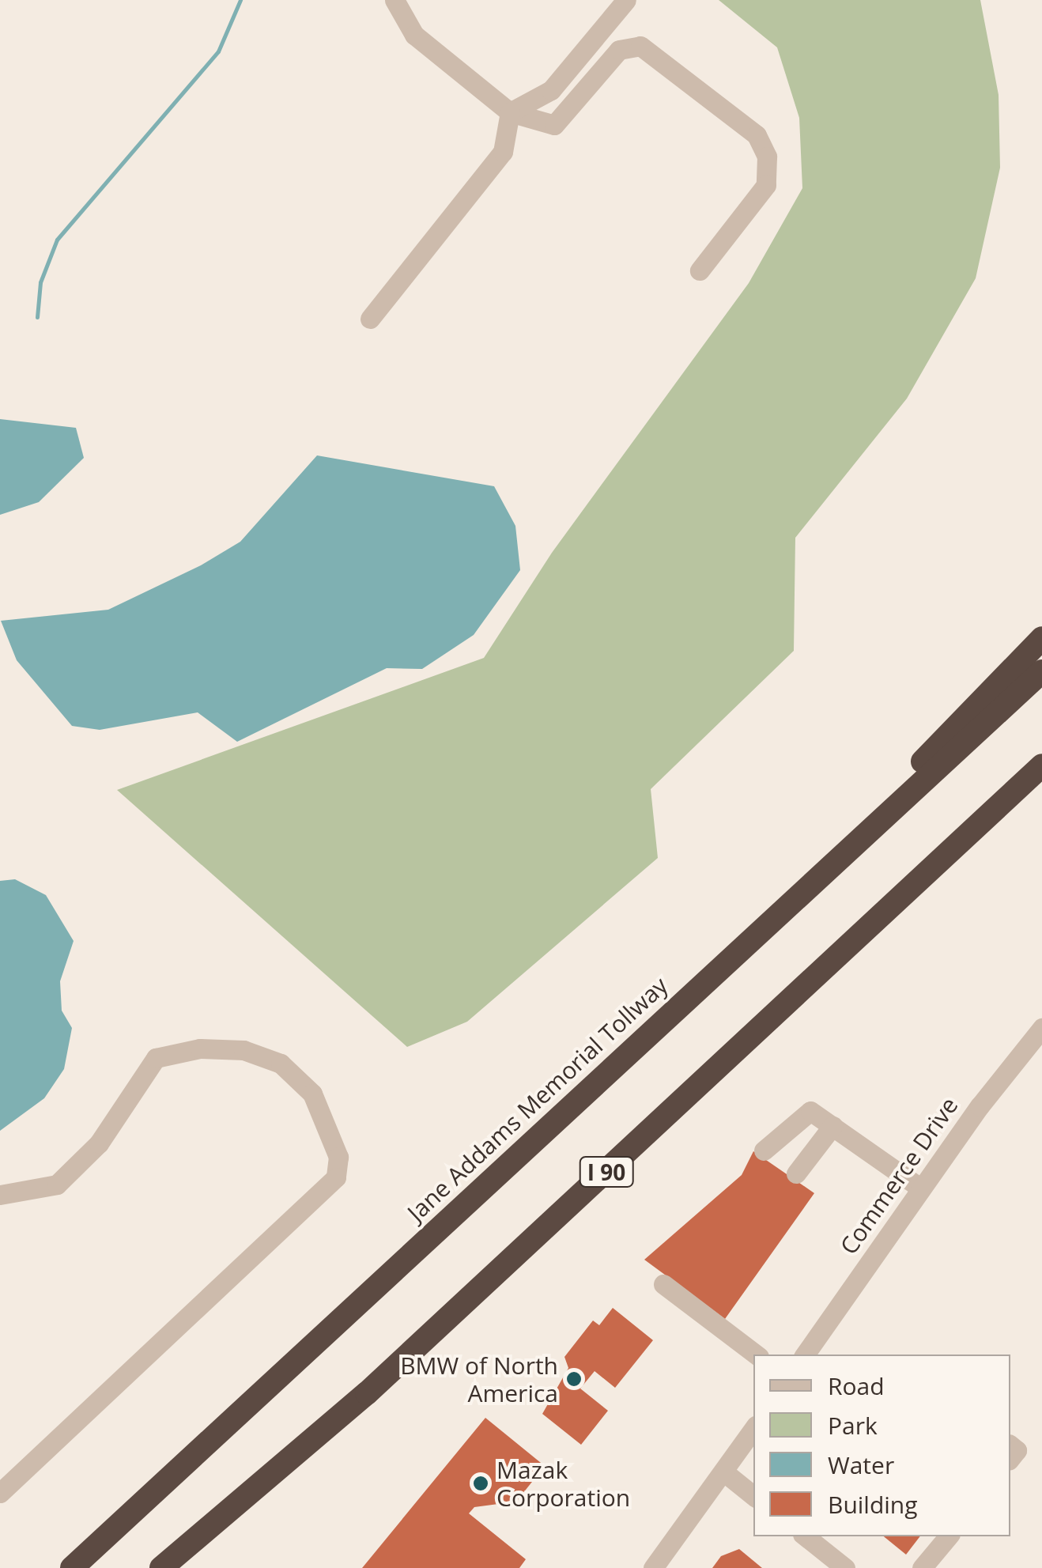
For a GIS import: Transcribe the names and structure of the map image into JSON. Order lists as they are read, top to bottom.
{
  "streets": {
    "highway": ["Jane Addams Memorial Tollway", "I 90"],
    "street": ["Commerce Drive"]
  },
  "places": ["BMW of North America", "Mazak Corporation"],
  "legend": [
    "Road",
    "Park",
    "Water",
    "Building"
  ]
}
